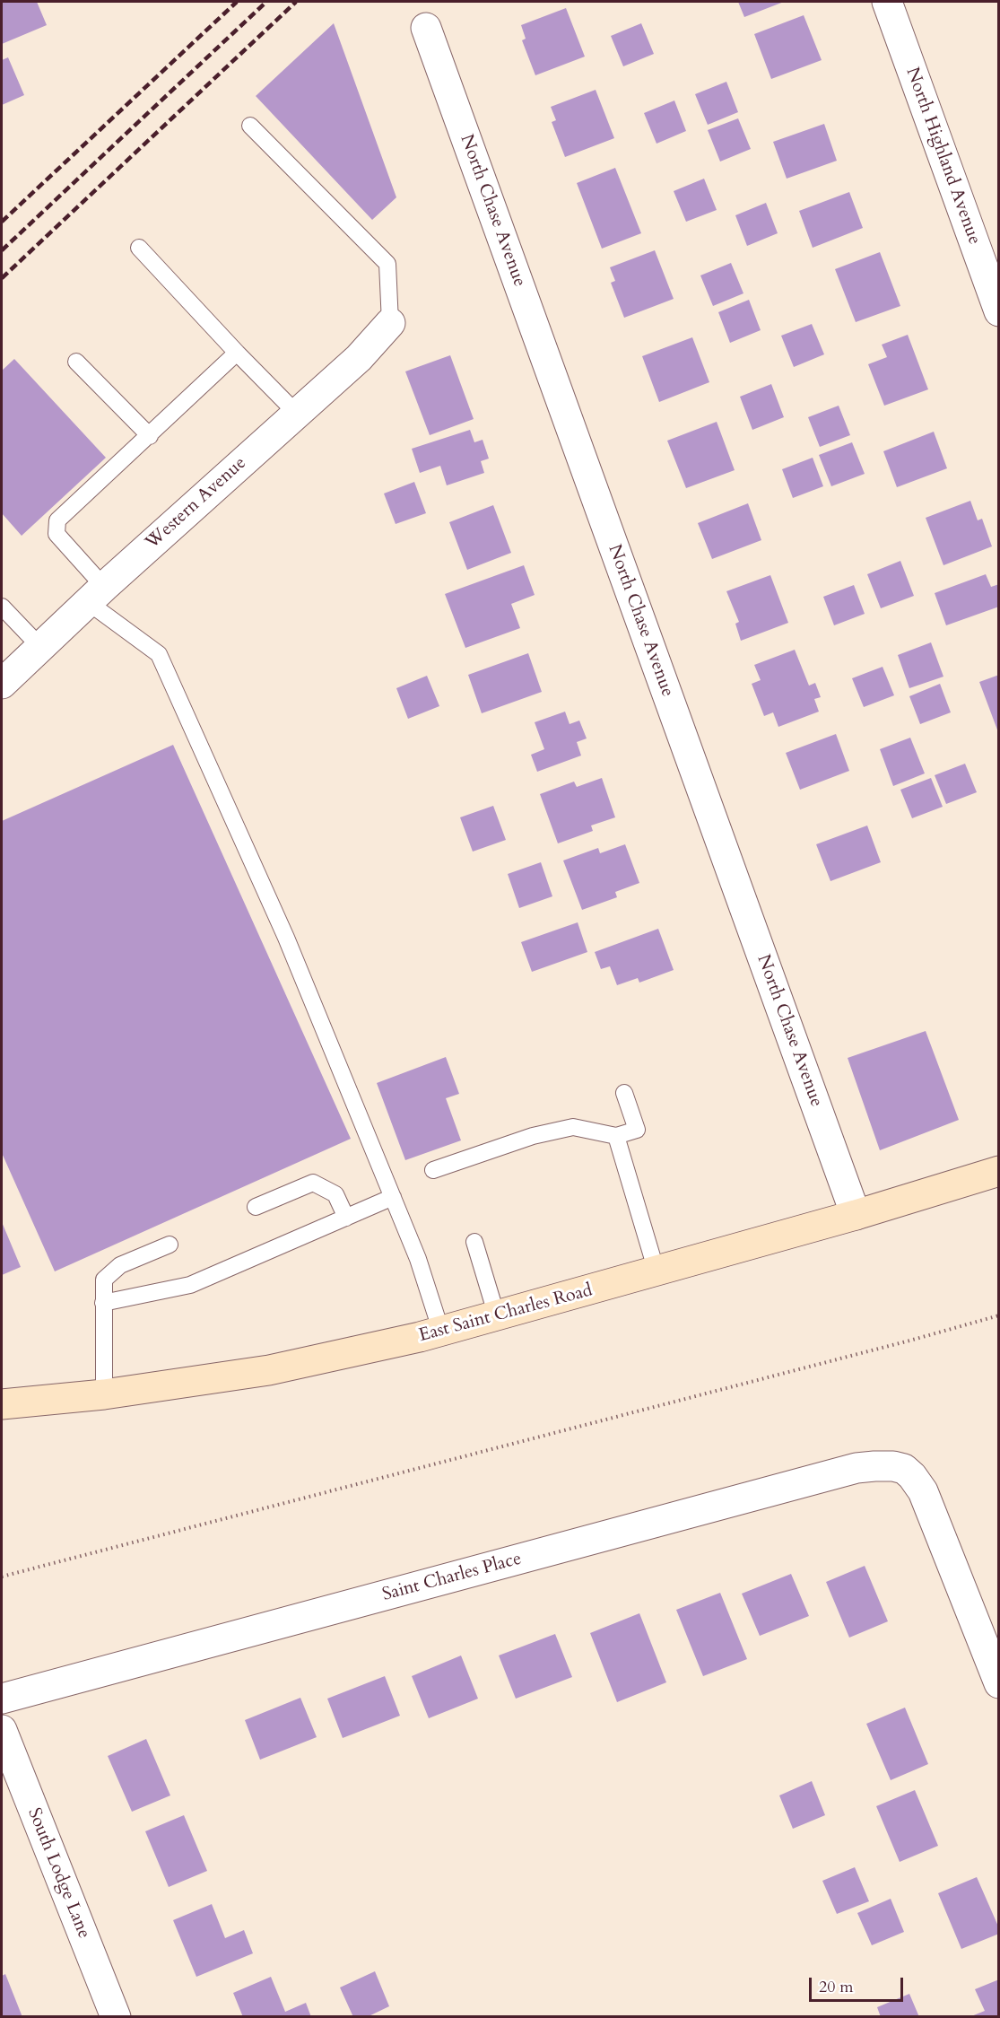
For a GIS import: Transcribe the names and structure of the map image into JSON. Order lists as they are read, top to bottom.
{
  "streets": {
    "main road": ["East Saint Charles Road"],
    "street": [
      "North Highland Avenue",
      "North Chase Avenue",
      "Western Avenue",
      "Saint Charles Place",
      "South Lodge Lane"
    ]
  },
  "crossings": [
    ["North Chase Avenue", "East Saint Charles Road"]
  ],
  "scale_bar": "20 m"
}
